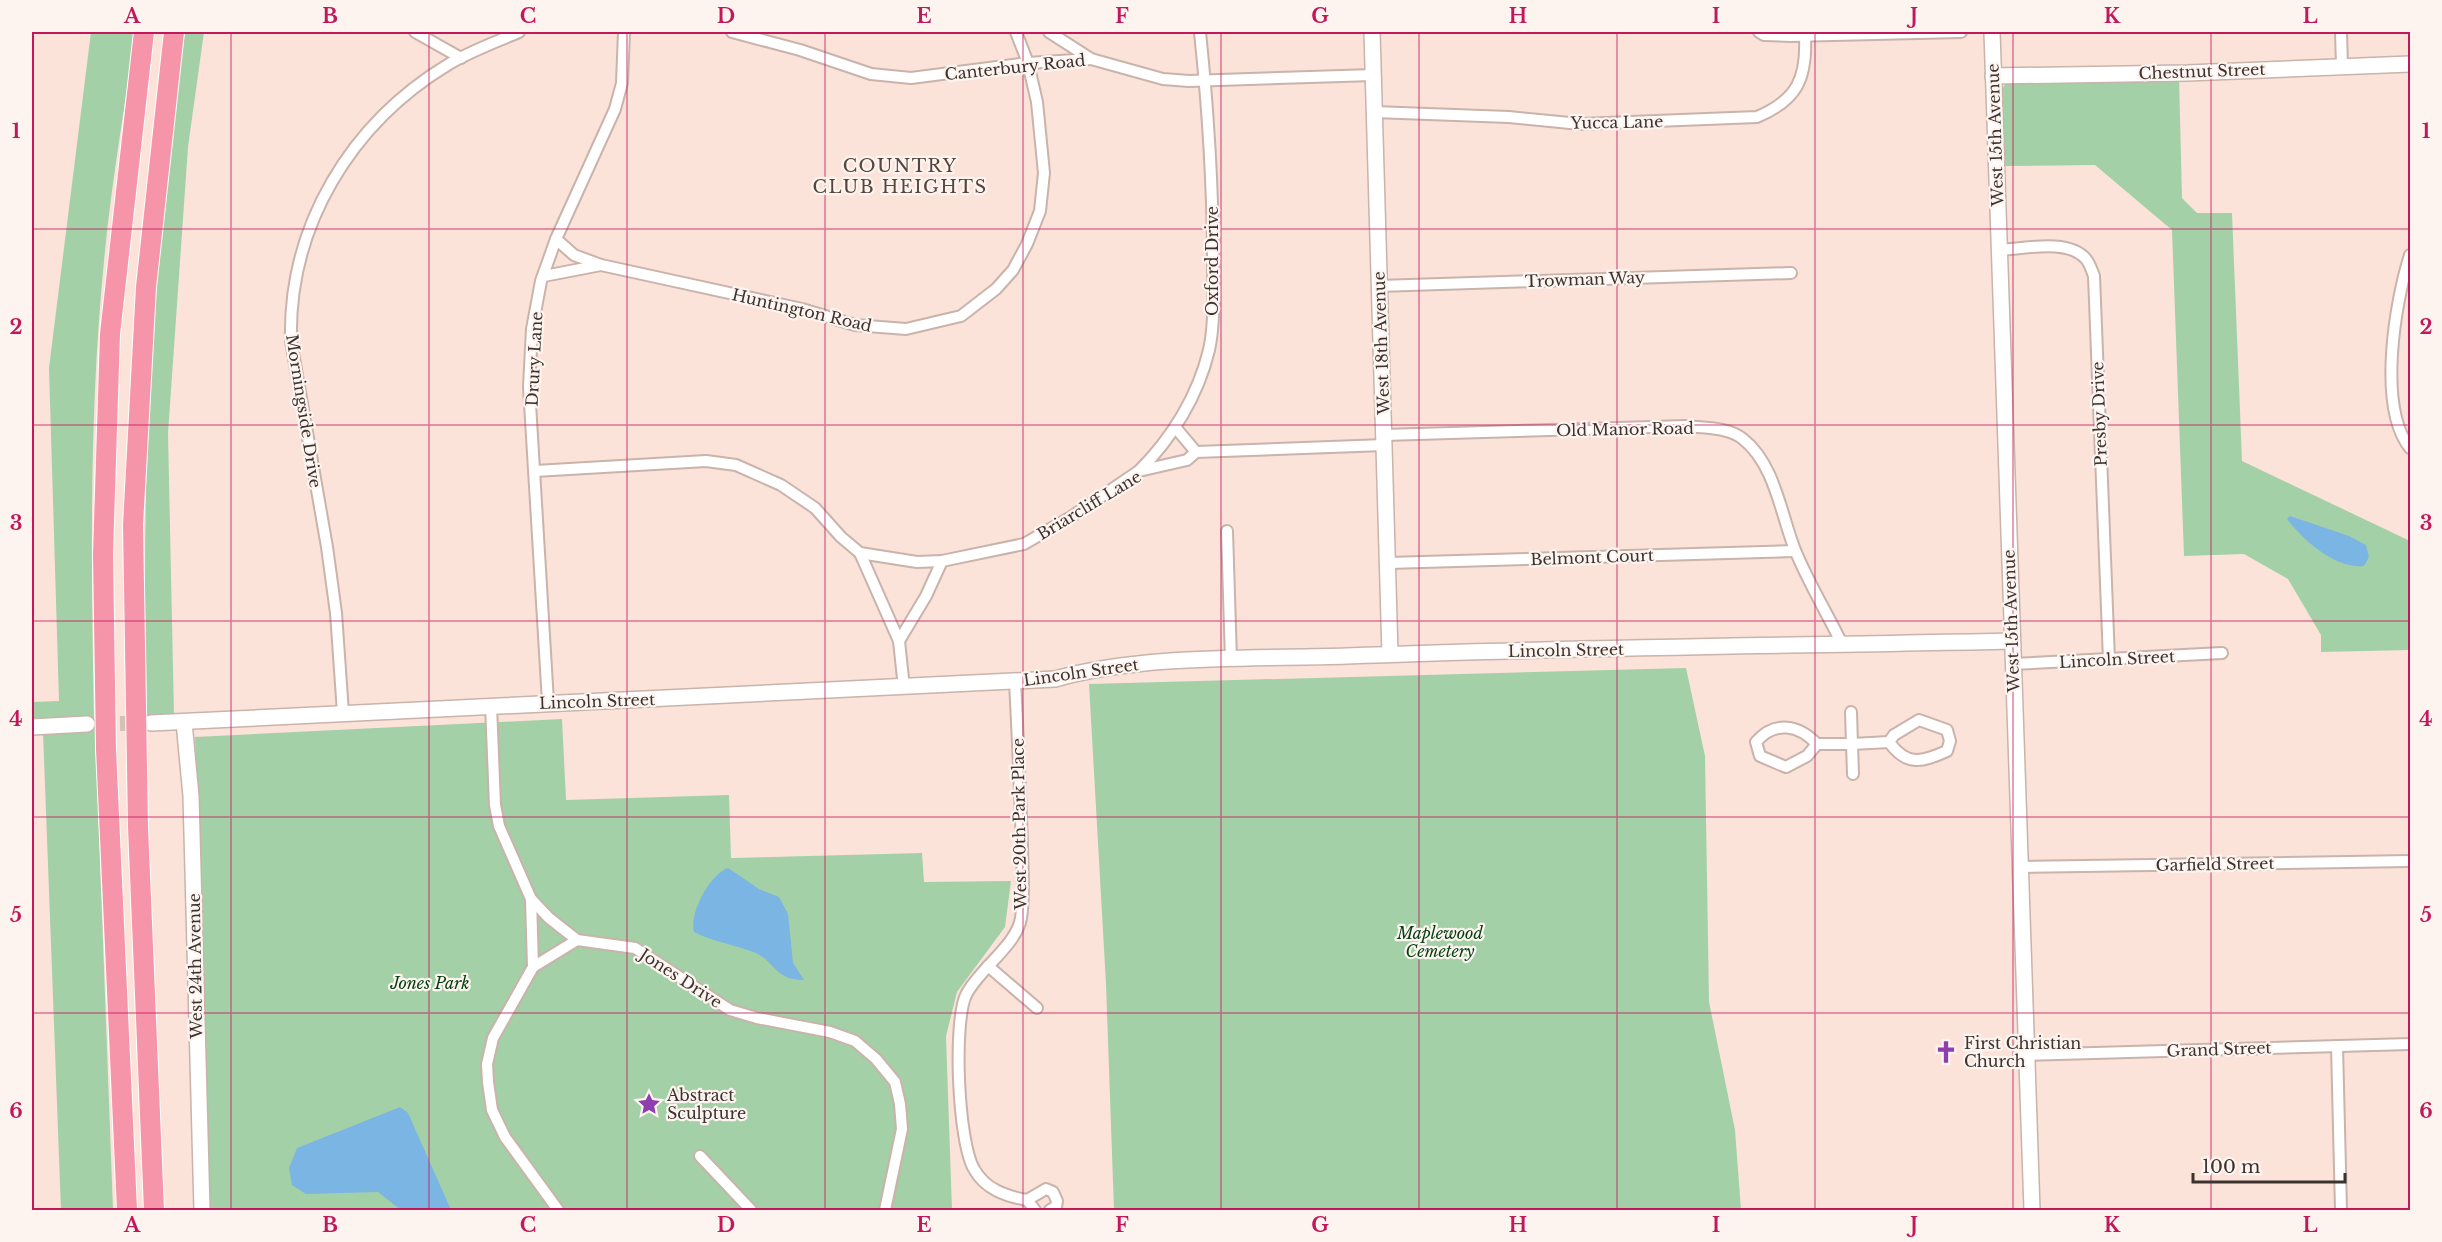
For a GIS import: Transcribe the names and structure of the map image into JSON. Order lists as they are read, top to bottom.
{
  "streets": {
    "street": [
      "Canterbury Road",
      "Chestnut Street",
      "Yucca Lane",
      "West 15th Avenue",
      "Oxford Drive",
      "Trowman Way",
      "Huntington Road",
      "West 18th Avenue",
      "Drury Lane",
      "Morningside Drive",
      "Presby Drive",
      "Old Manor Road",
      "Briarcliff Lane",
      "Belmont Court",
      "Lincoln Street",
      "West 20th Park Place",
      "Garfield Street",
      "West 24th Avenue",
      "Jones Drive",
      "Grand Street"
    ]
  },
  "crossings": [
    ["Canterbury Road", "Oxford Drive"],
    ["Canterbury Road", "Huntington Road"],
    ["Canterbury Road", "West 18th Avenue"],
    ["Chestnut Street", "West 15th Avenue"],
    ["Yucca Lane", "West 18th Avenue"],
    ["West 15th Avenue", "Presby Drive"],
    ["West 15th Avenue", "Lincoln Street"],
    ["West 15th Avenue", "Garfield Street"],
    ["West 15th Avenue", "Grand Street"],
    ["Oxford Drive", "Briarcliff Lane"],
    ["Trowman Way", "West 18th Avenue"],
    ["Huntington Road", "Drury Lane"],
    ["West 18th Avenue", "Old Manor Road"],
    ["West 18th Avenue", "Briarcliff Lane"],
    ["West 18th Avenue", "Belmont Court"],
    ["West 18th Avenue", "Lincoln Street"],
    ["Drury Lane", "Lincoln Street"],
    ["Morningside Drive", "Lincoln Street"],
    ["Presby Drive", "Lincoln Street"],
    ["Old Manor Road", "Briarcliff Lane"],
    ["Old Manor Road", "Belmont Court"],
    ["Old Manor Road", "Lincoln Street"],
    ["Lincoln Street", "West 20th Park Place"],
    ["Lincoln Street", "West 24th Avenue"]
  ],
  "districts": ["COUNTRY CLUB HEIGHTS"],
  "parks": ["Maplewood Cemetery", "Jones Park"],
  "places": {
    "church": ["First Christian Church"],
    "place": ["Abstract Sculpture"]
  },
  "scale_bar": "100 m",
  "grid": {
    "columns": [
      "A",
      "B",
      "C",
      "D",
      "E",
      "F",
      "G",
      "H",
      "I",
      "J",
      "K",
      "L"
    ],
    "rows": [
      "1",
      "2",
      "3",
      "4",
      "5",
      "6"
    ]
  }
}
